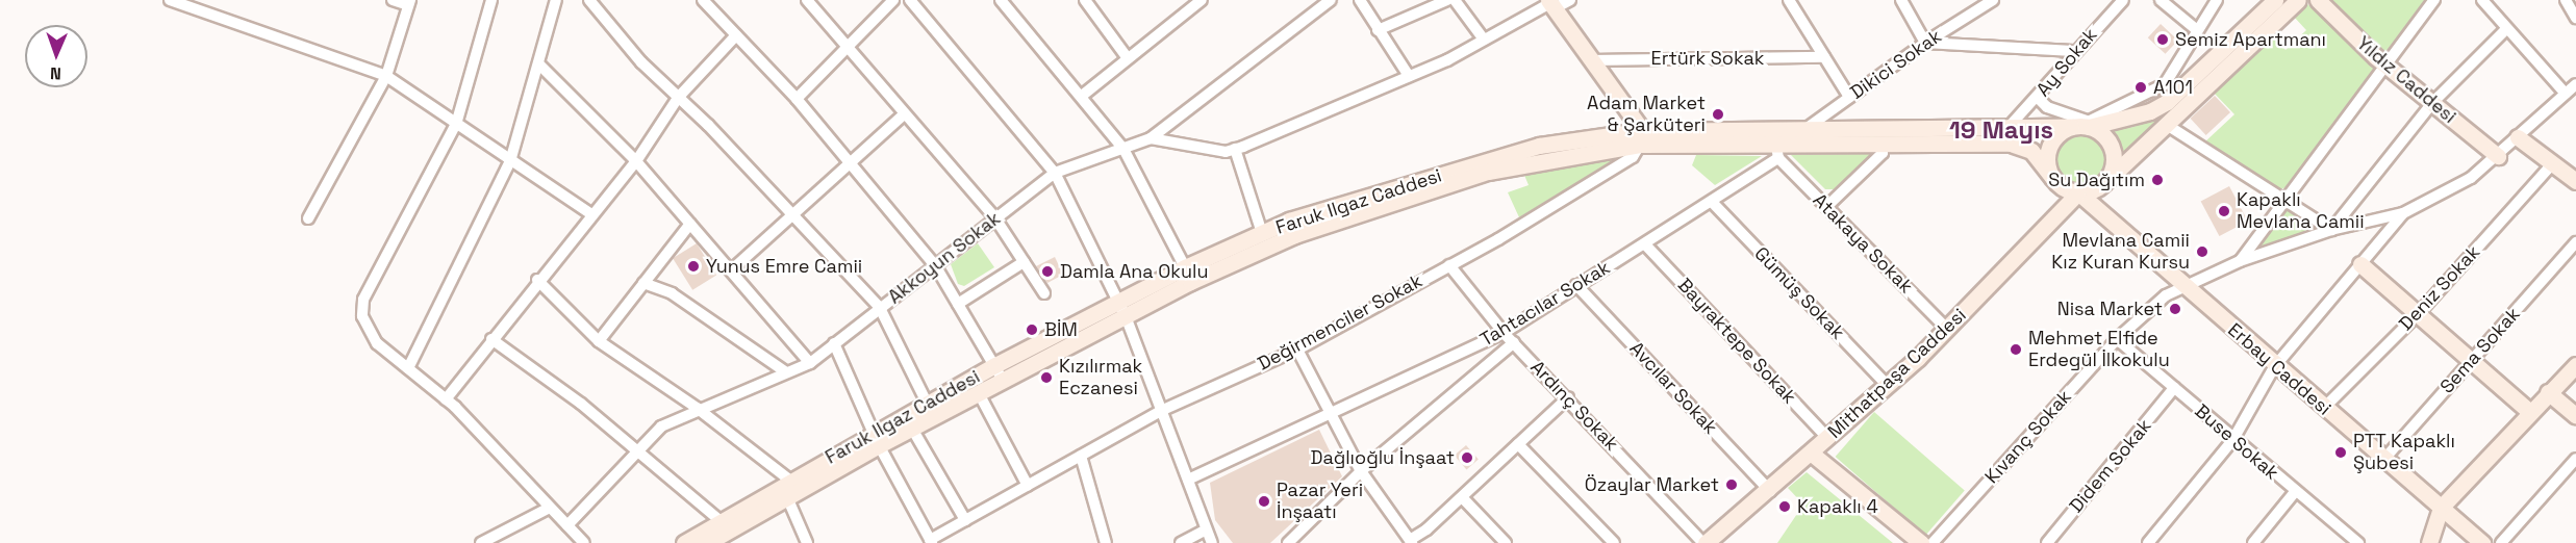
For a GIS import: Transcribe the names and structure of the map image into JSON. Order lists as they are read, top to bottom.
{
  "streets": {
    "street": [
      "Ertürk Sokak",
      "Ay Sokak",
      "Dikici Sokak",
      "Yıldız Caddesi",
      "Faruk Ilgaz Caddesi",
      "Atakaya Sokak",
      "Akkoyun Sokak",
      "Deniz Sokak",
      "Gümüş Sokak",
      "Tahtacılar Sokak",
      "Değirmenciler Sokak",
      "Bayraktepe Sokak",
      "Sema Sokak",
      "Erbay Caddesi",
      "Mithatpaşa Caddesi",
      "Avcılar Sokak",
      "Ardınç Sokak",
      "Kıvanç Sokak",
      "Buse Sokak",
      "Didem Sokak"
    ]
  },
  "crossings": [
    ["Ay Sokak", "Faruk Ilgaz Caddesi"],
    ["Dikici Sokak", "Faruk Ilgaz Caddesi"],
    ["Faruk Ilgaz Caddesi", "Atakaya Sokak"],
    ["Faruk Ilgaz Caddesi", "Tahtacılar Sokak"],
    ["Faruk Ilgaz Caddesi", "Değirmenciler Sokak"],
    ["Faruk Ilgaz Caddesi", "Erbay Caddesi"],
    ["Faruk Ilgaz Caddesi", "Mithatpaşa Caddesi"],
    ["Atakaya Sokak", "Tahtacılar Sokak"],
    ["Atakaya Sokak", "Mithatpaşa Caddesi"],
    ["Deniz Sokak", "Erbay Caddesi"],
    ["Gümüş Sokak", "Tahtacılar Sokak"],
    ["Gümüş Sokak", "Mithatpaşa Caddesi"],
    ["Tahtacılar Sokak", "Bayraktepe Sokak"],
    ["Tahtacılar Sokak", "Avcılar Sokak"],
    ["Tahtacılar Sokak", "Ardınç Sokak"],
    ["Değirmenciler Sokak", "Ardınç Sokak"],
    ["Bayraktepe Sokak", "Mithatpaşa Caddesi"],
    ["Sema Sokak", "Erbay Caddesi"],
    ["Erbay Caddesi", "Mithatpaşa Caddesi"],
    ["Erbay Caddesi", "Kıvanç Sokak"],
    ["Mithatpaşa Caddesi", "Avcılar Sokak"],
    ["Mithatpaşa Caddesi", "Ardınç Sokak"],
    ["Kıvanç Sokak", "Buse Sokak"],
    ["Buse Sokak", "Didem Sokak"]
  ],
  "districts": ["19 Mayıs"],
  "places": [
    "Semiz Apartmanı",
    "A101",
    "Adam Market & Şarküteri",
    "Su Dağıtım",
    "Kapaklı Mevlana Camii",
    "Mevlana Camii Kız Kuran Kursu",
    "Yunus Emre Camii",
    "Damla Ana Okulu",
    "Nisa Market",
    "BİM",
    "Mehmet Elfide Erdegül İlkokulu",
    "Kızılırmak Eczanesi",
    "PTT Kapaklı Şubesi",
    "Dağlıoğlu İnşaat",
    "Özaylar Market",
    "Pazar Yeri İnşaatı",
    "Kapaklı 4"
  ],
  "north": "bottom"
}
